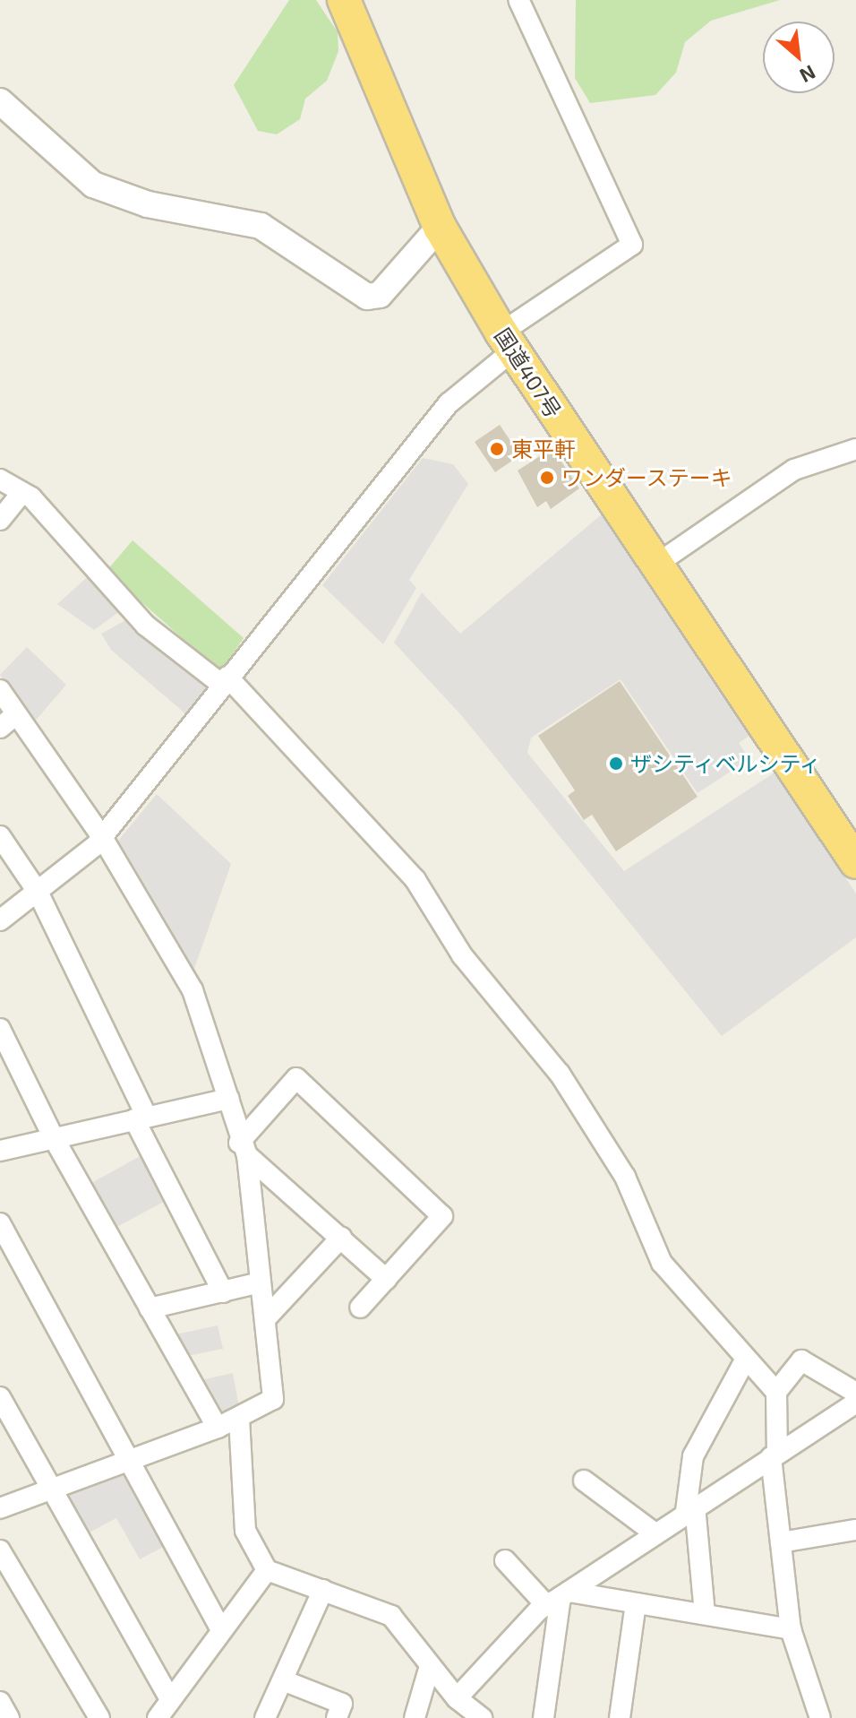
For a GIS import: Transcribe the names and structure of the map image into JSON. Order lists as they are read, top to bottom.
{
  "streets": {
    "highway": ["国道407号"]
  },
  "places": ["東平軒", "ワンダーステーキ", "ザシティベルシティ"],
  "north": "bottom right"
}
